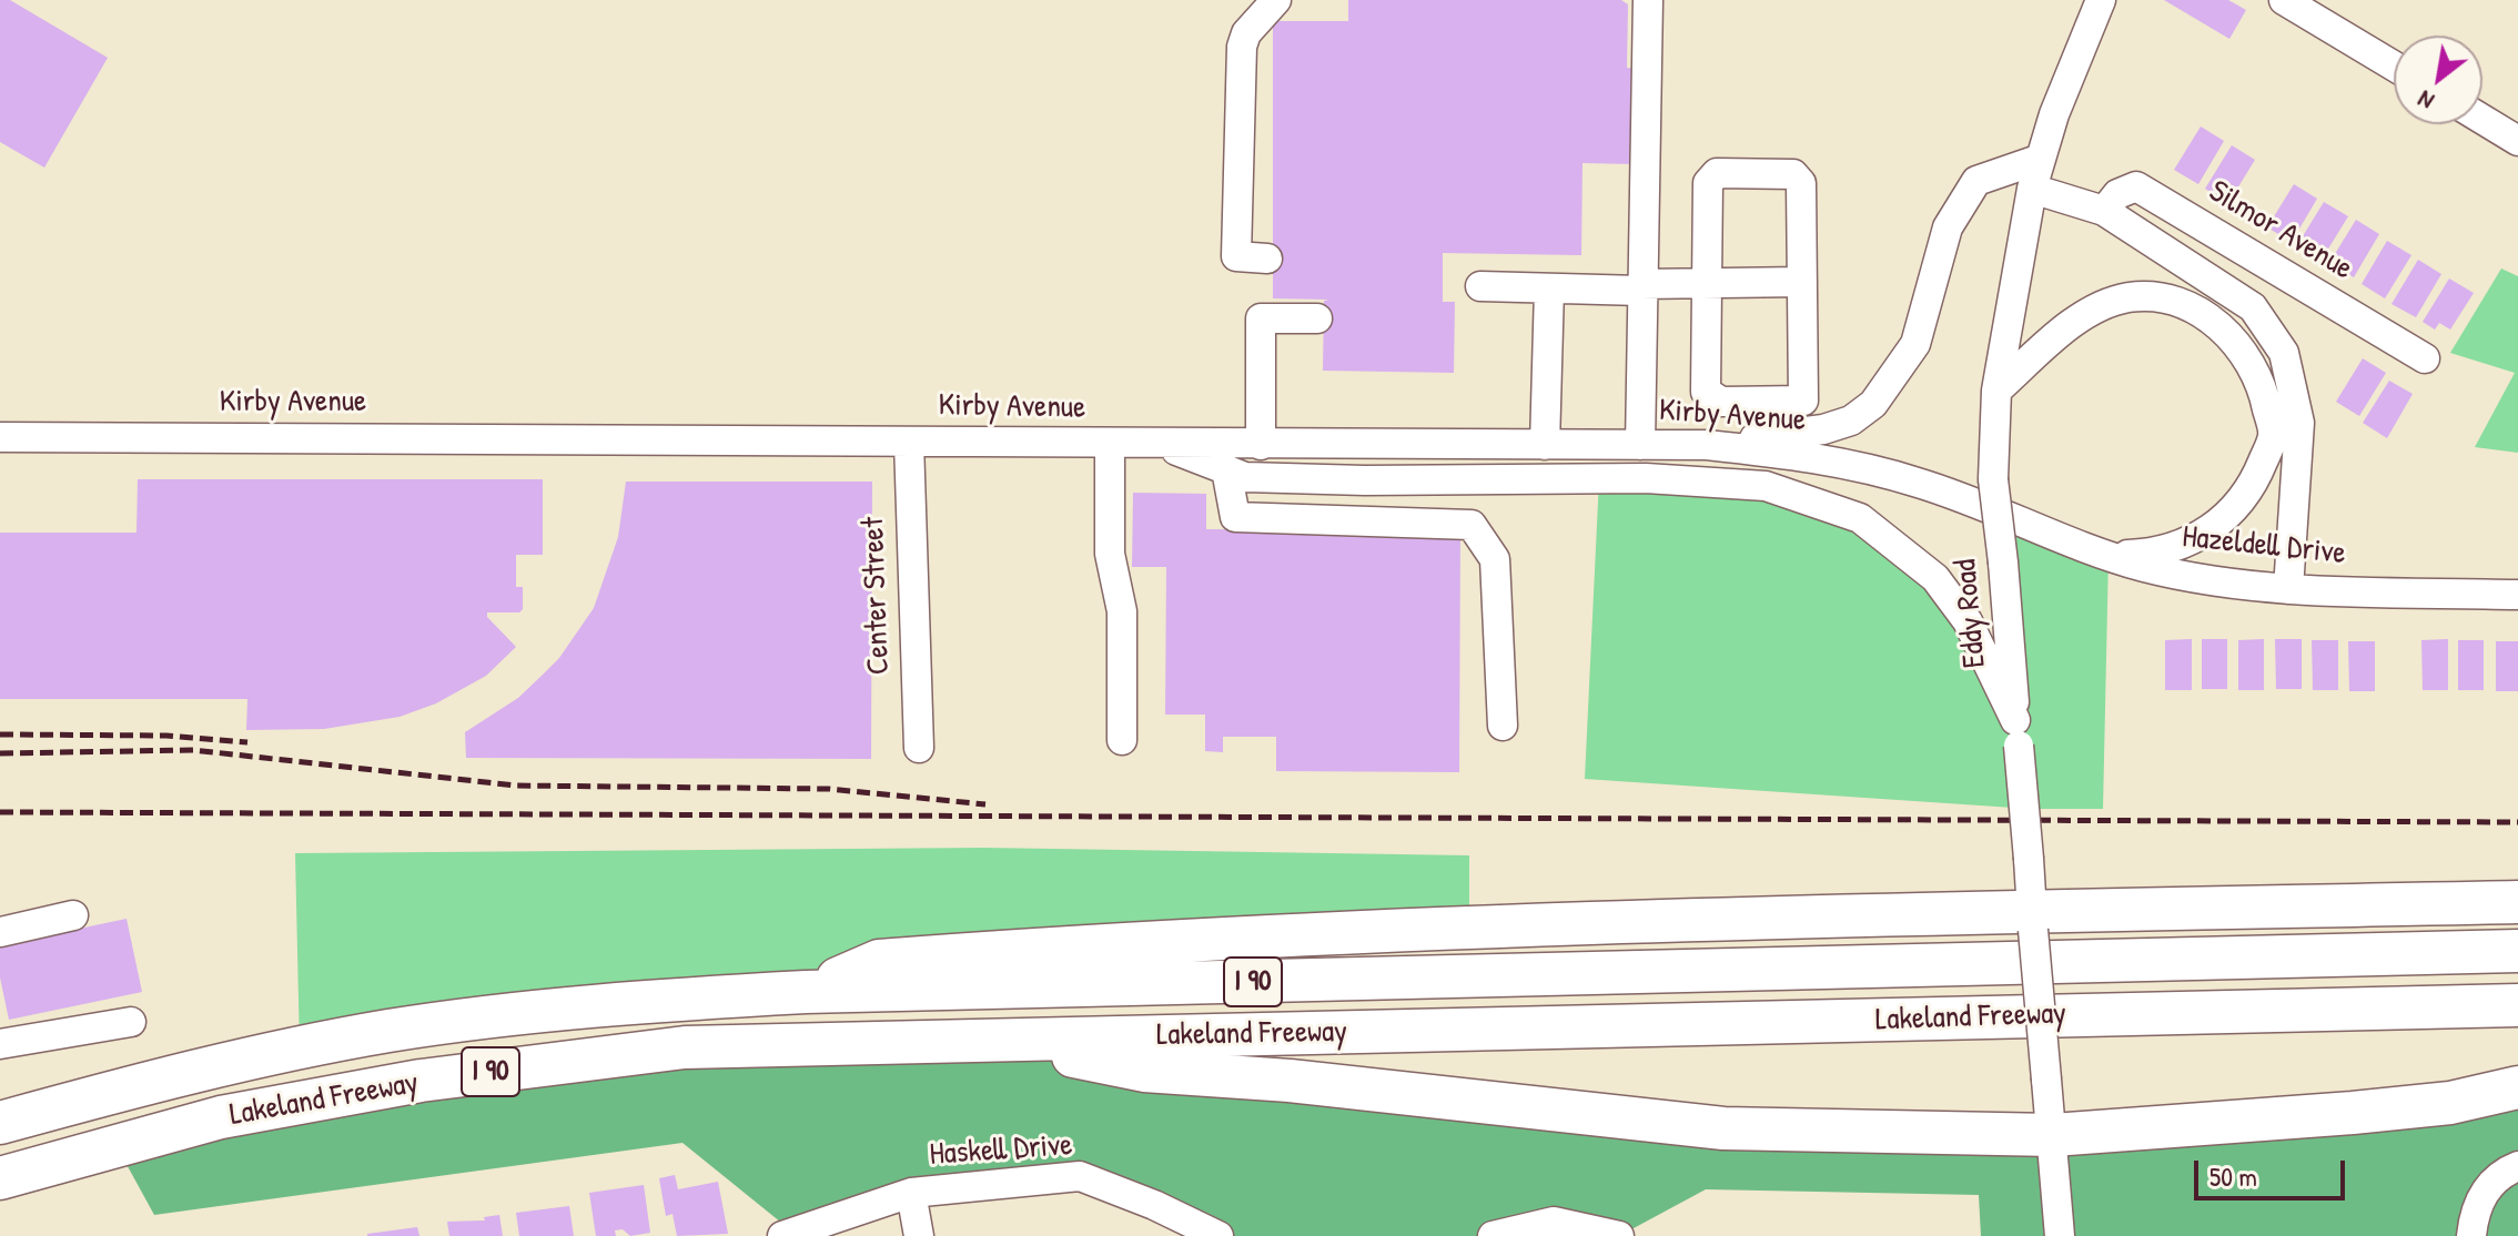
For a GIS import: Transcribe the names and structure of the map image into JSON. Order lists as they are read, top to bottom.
{
  "streets": {
    "highway": ["I 90", "Lakeland Freeway"],
    "street": [
      "Silmor Avenue",
      "Kirby Avenue",
      "Hazeldell Drive",
      "Center Street",
      "Eddy Road",
      "Haskell Drive"
    ]
  },
  "crossings": [
    ["Kirby Avenue", "Hazeldell Drive"],
    ["Kirby Avenue", "Center Street"]
  ],
  "scale_bar": "50 m",
  "north": "bottom left"
}
